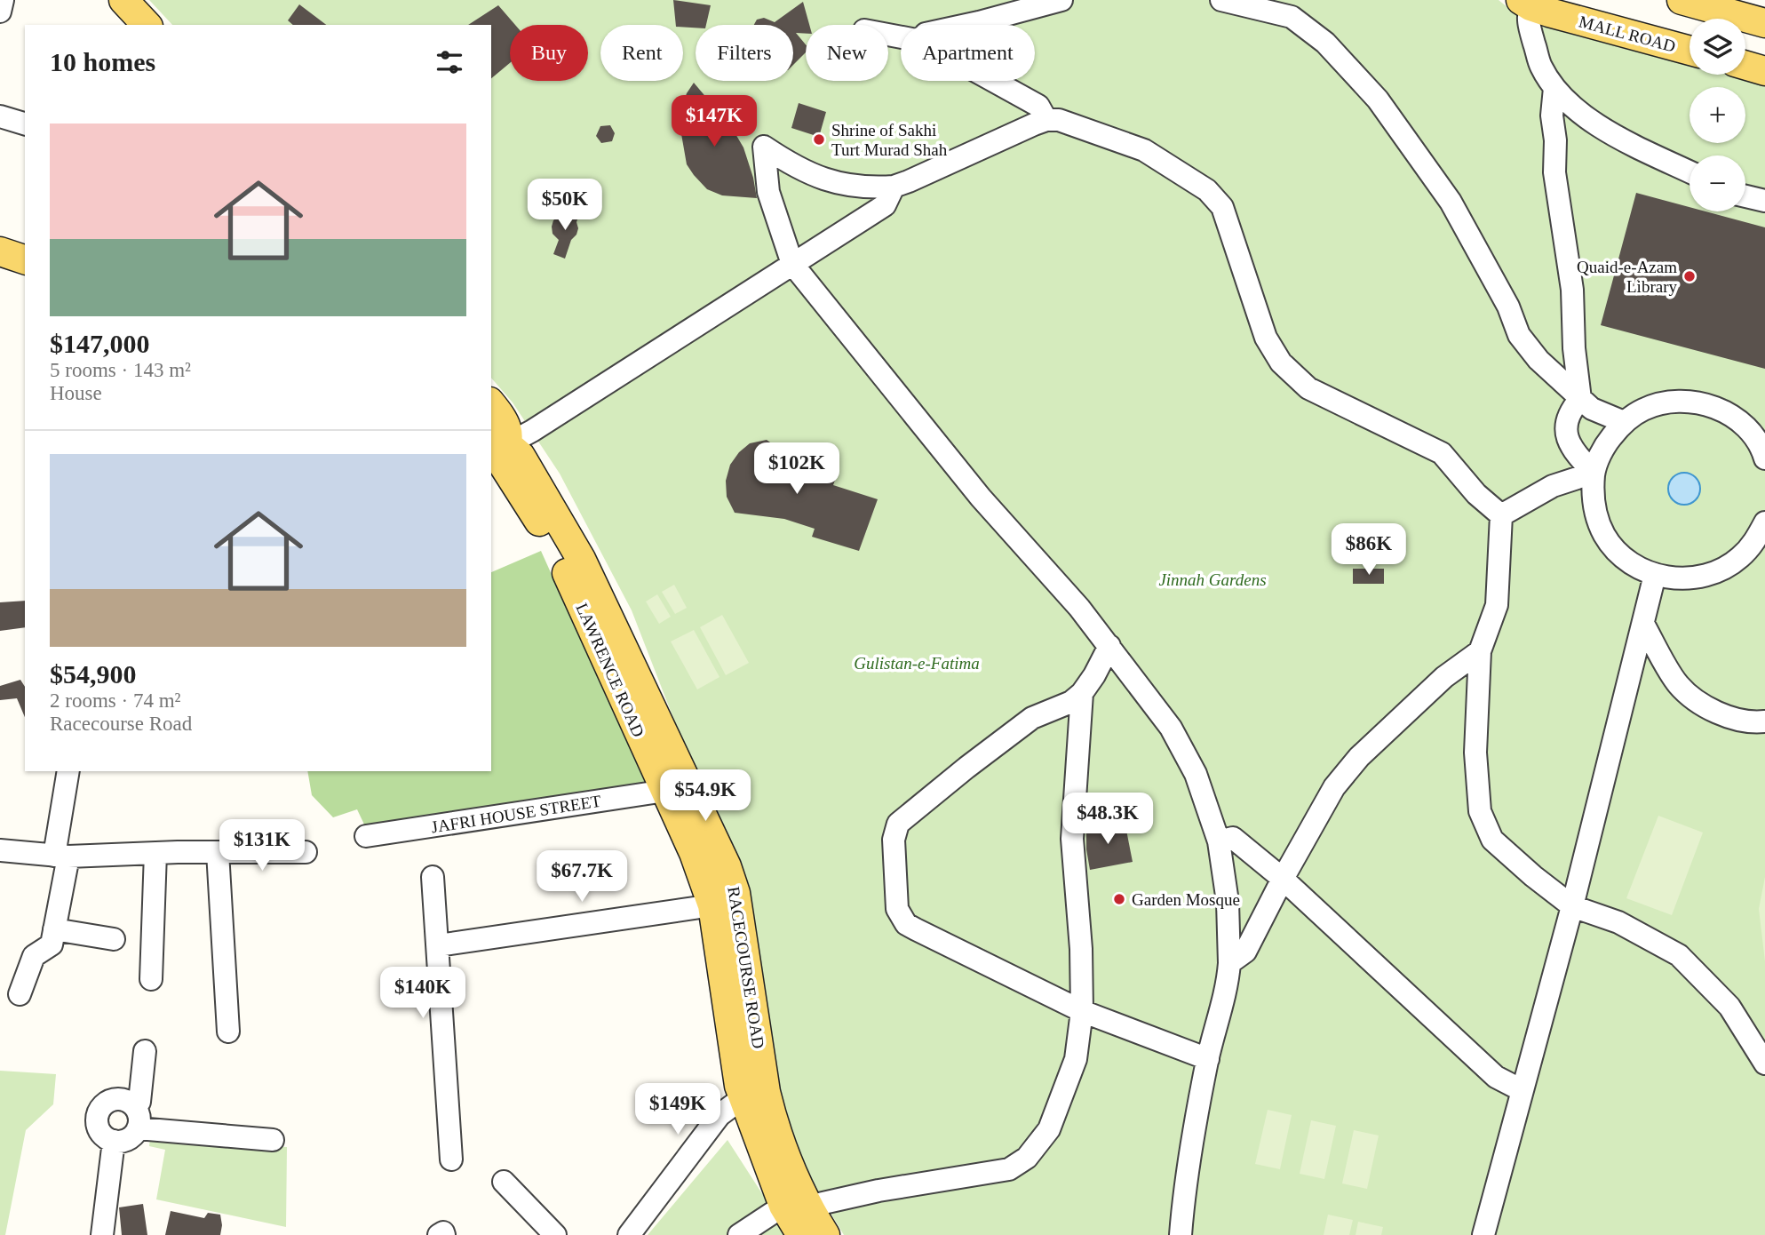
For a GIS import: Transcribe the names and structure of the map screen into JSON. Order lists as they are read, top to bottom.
{
  "streets": {
    "main road": ["MALL ROAD", "LAWRENCE ROAD", "RACECOURSE ROAD"],
    "street": ["JAFRI HOUSE STREET"]
  },
  "crossings": [
    ["LAWRENCE ROAD", "JAFRI HOUSE STREET"],
    ["LAWRENCE ROAD", "RACECOURSE ROAD"]
  ],
  "parks": ["Jinnah Gardens", "Gulistan-e-Fatima"],
  "places": ["Shrine of Sakhi Turt Murad Shah", "Quaid-e-Azam Library", "Garden Mosque"],
  "page": {
    "map_buttons": ["+", "−"],
    "chip": [
      "Buy",
      "Rent",
      "Filters",
      "New",
      "Apartment"
    ],
    "heading": "10 homes",
    "price": [
      "$147K",
      "$50K",
      "$102K",
      "$86K",
      "$54.9K",
      "$48.3K",
      "$131K",
      "$67.7K",
      "$140K",
      "$149K"
    ],
    "list": [
      {
        "name": "$147,000",
        "note": "5 rooms · 143 m² · House"
      },
      {
        "name": "$54,900",
        "note": "2 rooms · 74 m² · Racecourse Road"
      }
    ]
  }
}
